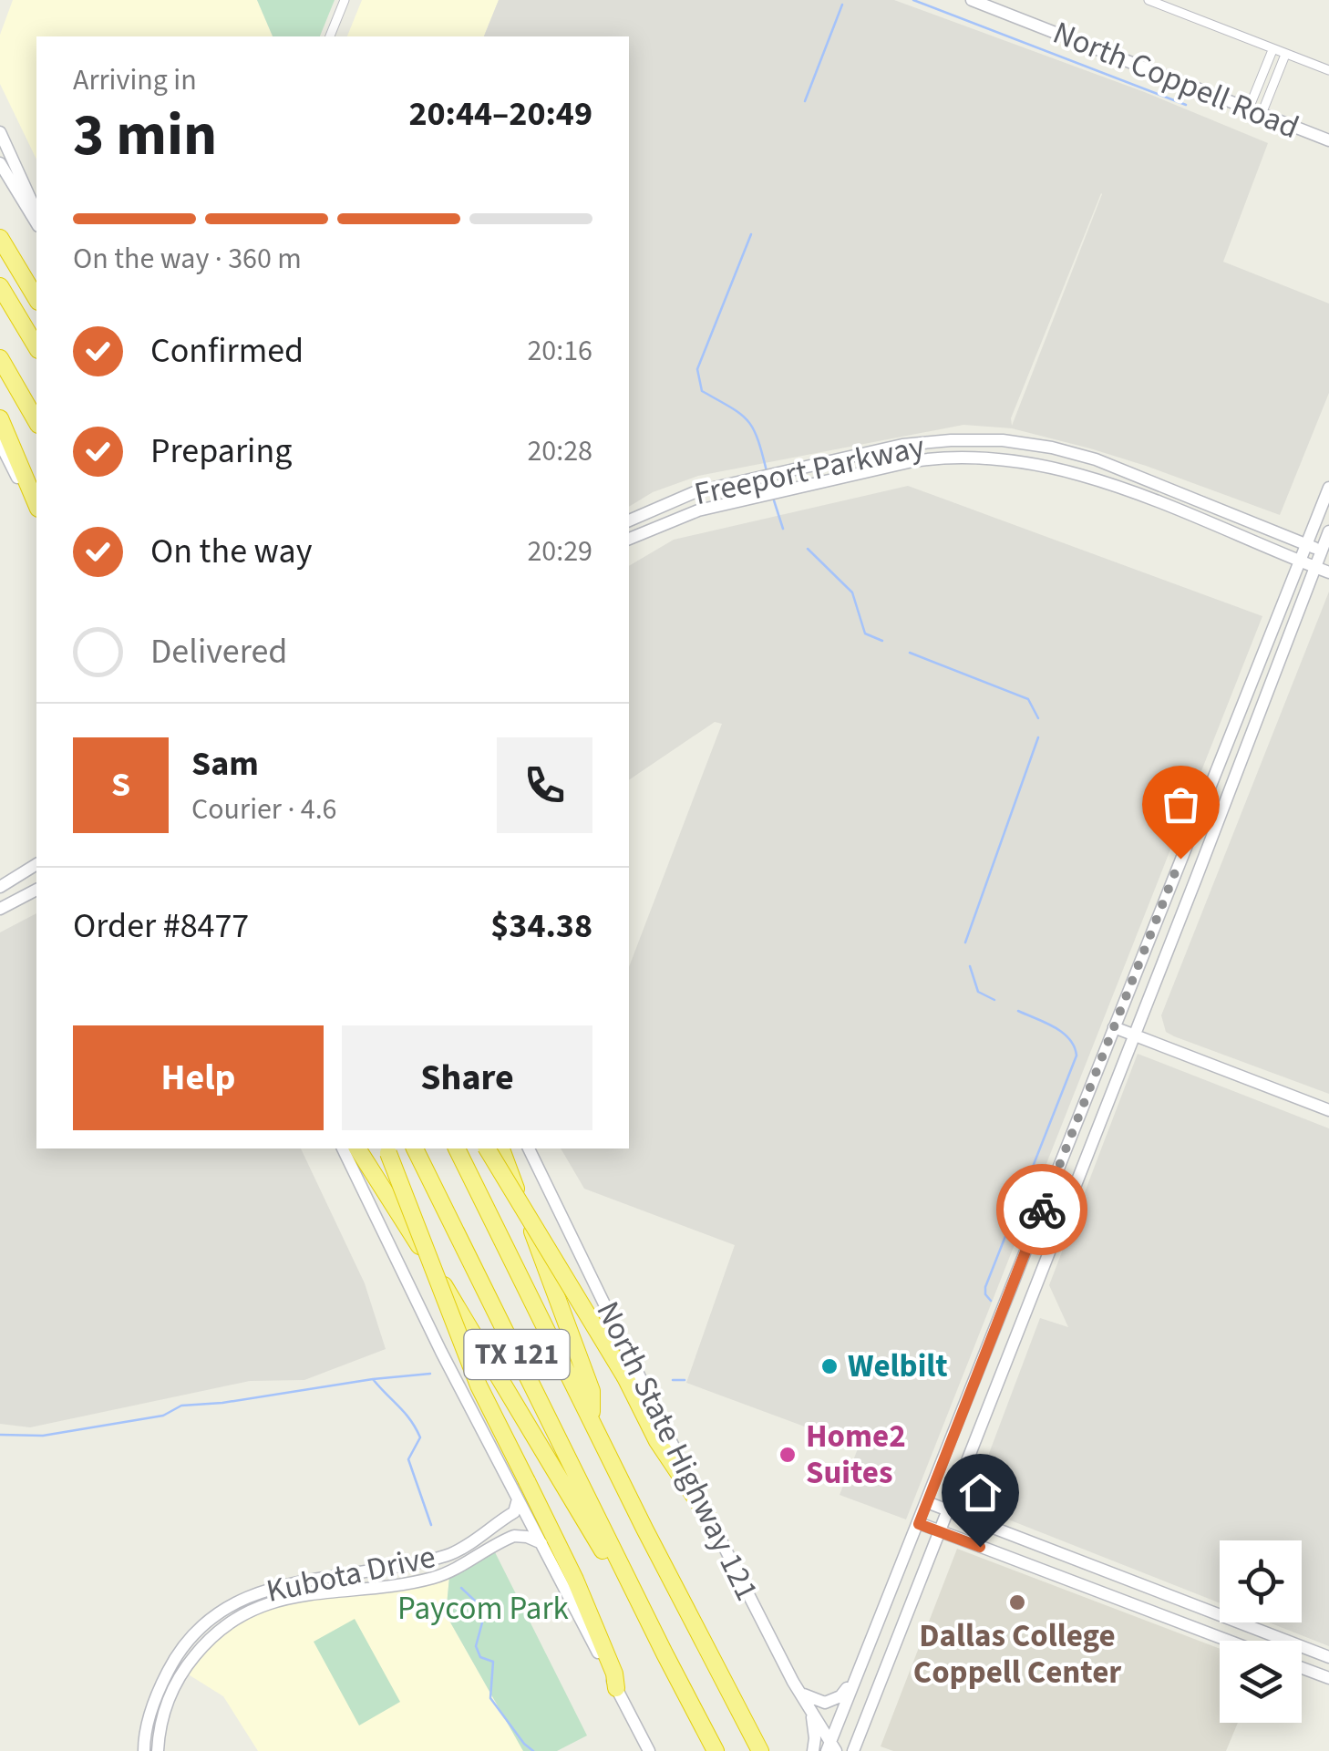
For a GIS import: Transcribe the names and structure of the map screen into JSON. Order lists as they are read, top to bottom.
{
  "streets": {
    "highway": ["TX 121"],
    "main road": [
      "North Coppell Road",
      "Freeport Parkway",
      "North State Highway 121",
      "Kubota Drive"
    ]
  },
  "parks": ["Paycom Park"],
  "places": ["Welbilt", "Home2 Suites", "Dallas College Coppell Center"],
  "page": {
    "heading": ["3 min", "Arriving in", "20:44–20:49"],
    "panel": [
      "Sam",
      "Courier · 4.6",
      "Order #8477",
      "$34.38"
    ],
    "bar": "On the way · 360 m",
    "list": [
      ["Confirmed", "20:16"],
      ["Preparing", "20:28"],
      ["On the way", "20:29"],
      "Delivered"
    ],
    "round": "S",
    "buttons": ["Help", "Share"]
  }
}
